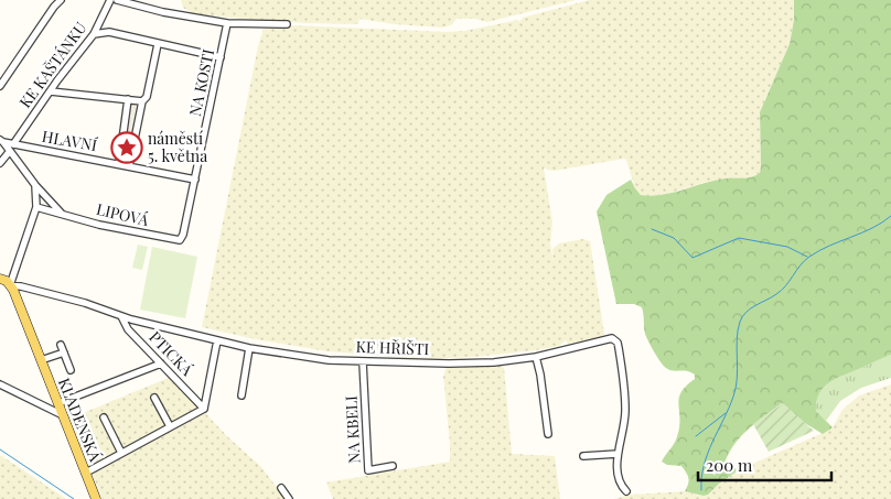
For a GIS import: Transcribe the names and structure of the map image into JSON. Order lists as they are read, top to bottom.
{
  "streets": {
    "main road": ["KLADENSKÁ"],
    "street": [
      "KE KAŠTÁNKU",
      "NA KOSTI",
      "HLAVNÍ",
      "LIPOVÁ",
      "KE HŘIŠTI",
      "PTICKÁ",
      "NA KBELI"
    ]
  },
  "crossings": [
    ["KE KAŠTÁNKU", "HLAVNÍ"],
    ["KE KAŠTÁNKU", "LIPOVÁ"],
    ["NA KOSTI", "HLAVNÍ"],
    ["NA KOSTI", "LIPOVÁ"],
    ["HLAVNÍ", "LIPOVÁ"],
    ["KE HŘIŠTI", "PTICKÁ"],
    ["KE HŘIŠTI", "KLADENSKÁ"],
    ["KE HŘIŠTI", "NA KBELI"]
  ],
  "places": {
    "place": ["náměstí 5. května"]
  },
  "scale_bar": "200 m"
}
